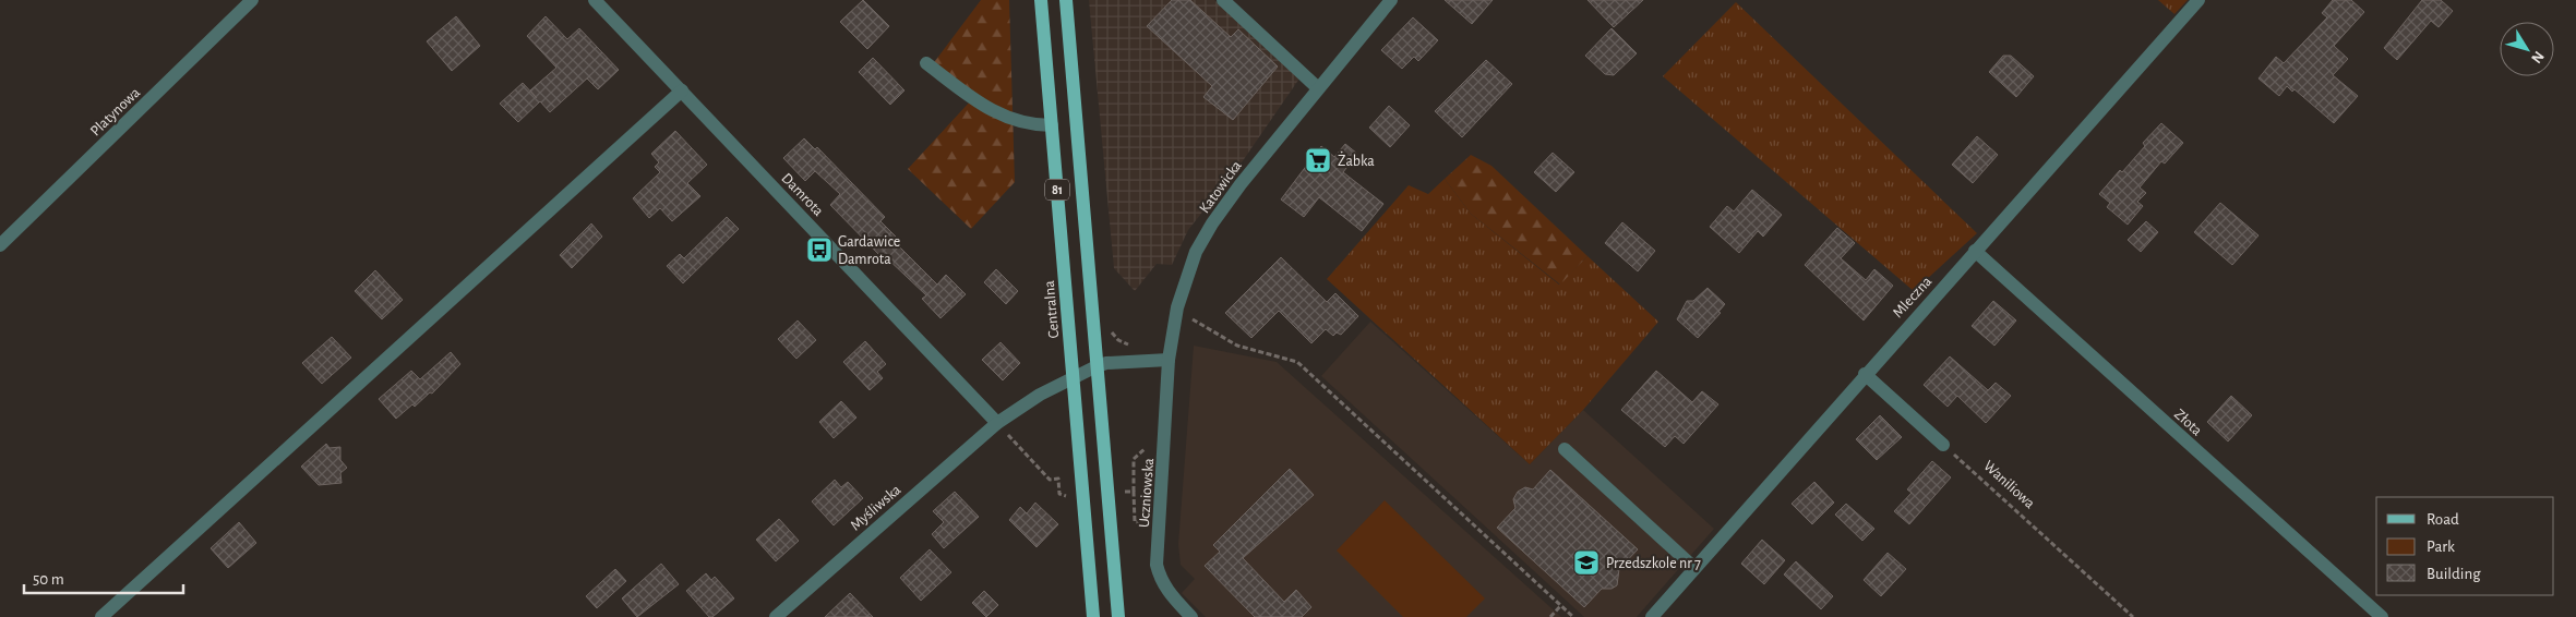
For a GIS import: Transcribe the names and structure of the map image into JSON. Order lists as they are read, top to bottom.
{
  "streets": {
    "main road": ["81", "Centralna"],
    "street": [
      "Platynowa",
      "Katowicka",
      "Damrota",
      "Mleczna",
      "Złota",
      "Uczniowska",
      "Myśliwska"
    ],
    "path": ["Waniliowa"]
  },
  "crossings": [
    ["Katowicka", "Uczniowska"],
    ["Damrota", "Myśliwska"],
    ["Mleczna", "Złota"]
  ],
  "places": {
    "supermarket": ["Żabka"],
    "bus stop": ["Gardawice Damrota"],
    "school or university": ["Przedszkole nr 7"]
  },
  "legend": ["Road", "Park", "Building"],
  "scale_bar": "50 m",
  "north": "bottom right"
}
